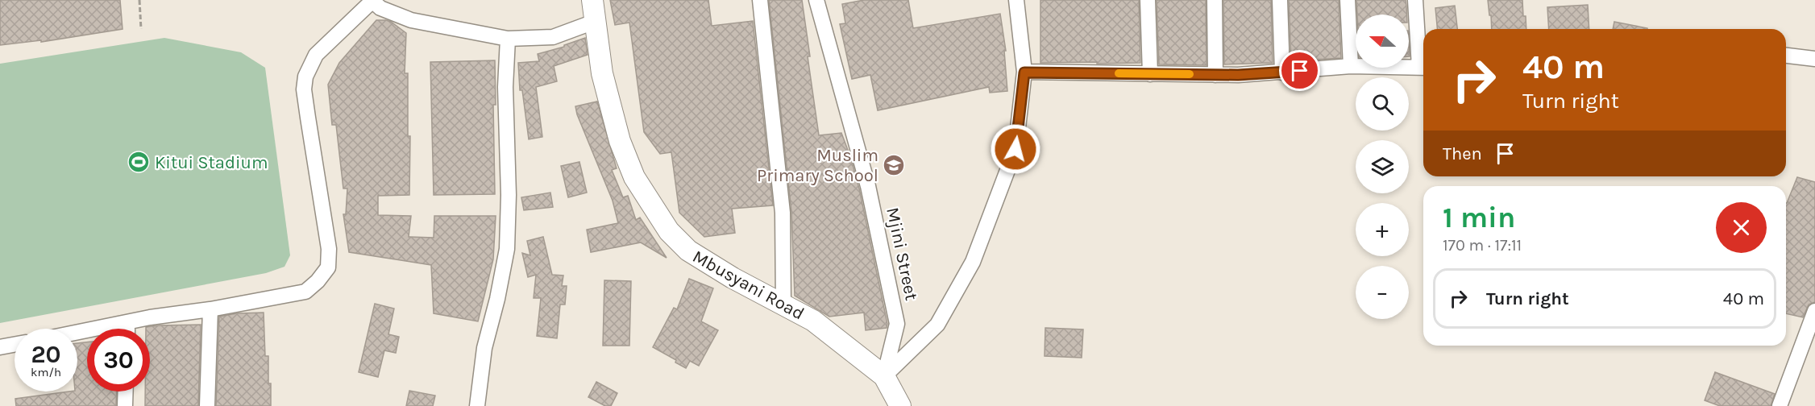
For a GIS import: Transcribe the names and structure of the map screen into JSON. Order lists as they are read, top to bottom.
{
  "streets": {
    "street": ["Mjini Street", "Mbusyani Road"]
  },
  "crossings": [
    ["Mjini Street", "Mbusyani Road"]
  ],
  "places": {
    "sports": ["Kitui Stadium"],
    "school or university": ["Muslim Primary School"]
  },
  "north": "left",
  "page": {
    "map_buttons": ["+", "−"],
    "turn": ["40 m", "Turn right"],
    "then": "Then",
    "heading": ["1 min", "170 m · 17:11"],
    "list": [
      {
        "name": "Turn right",
        "value": "40 m"
      }
    ],
    "speed": "20 km/h",
    "limit": "30"
  }
}
